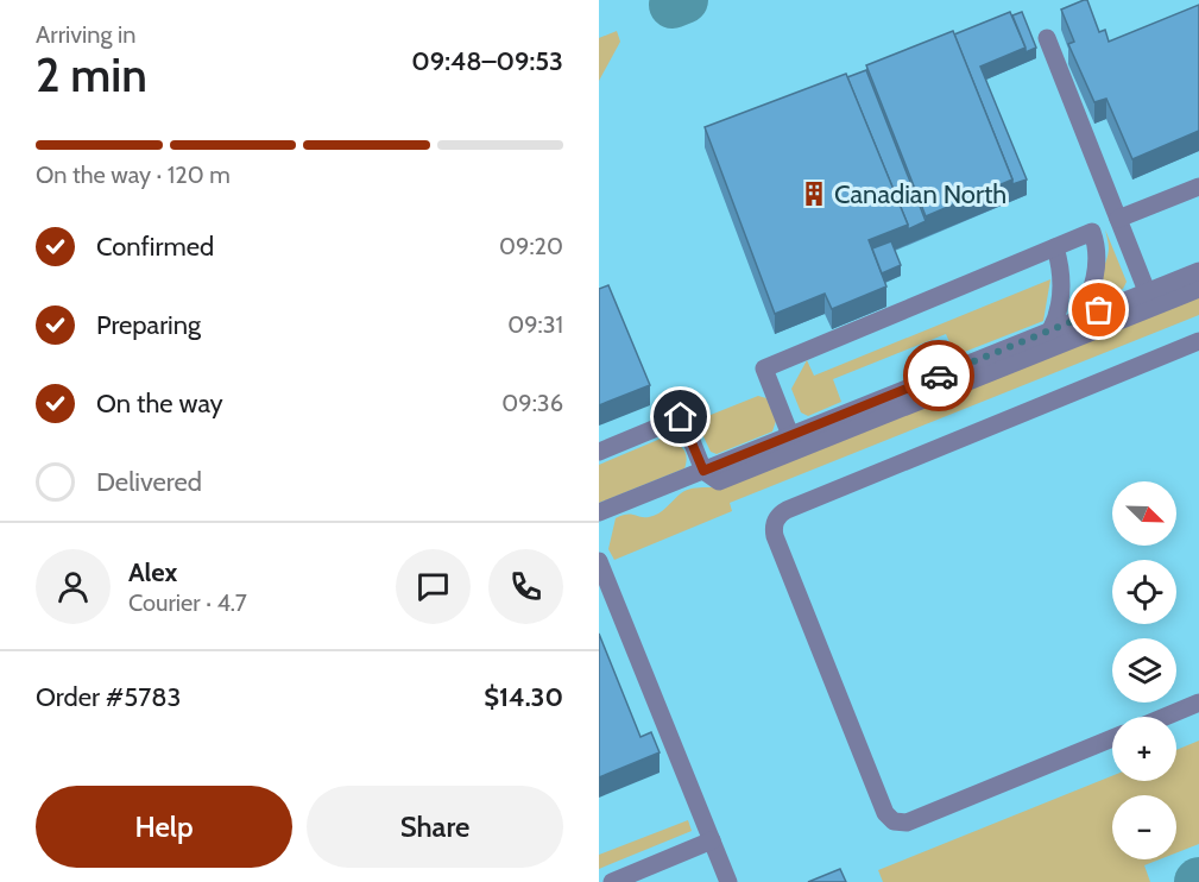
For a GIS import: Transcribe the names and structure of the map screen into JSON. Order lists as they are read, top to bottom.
{
  "places": {
    "building": ["Canadian North"]
  },
  "north": "bottom right",
  "page": {
    "heading": ["2 min", "Arriving in", "09:48–09:53"],
    "panel": [
      "Alex",
      "Courier · 4.7",
      "Order #5783",
      "$14.30"
    ],
    "bar": "On the way · 120 m",
    "list": [
      ["Confirmed", "09:20"],
      ["Preparing", "09:31"],
      ["On the way", "09:36"],
      "Delivered"
    ],
    "map_buttons": ["+", "−"],
    "buttons": ["Help", "Share"]
  }
}
